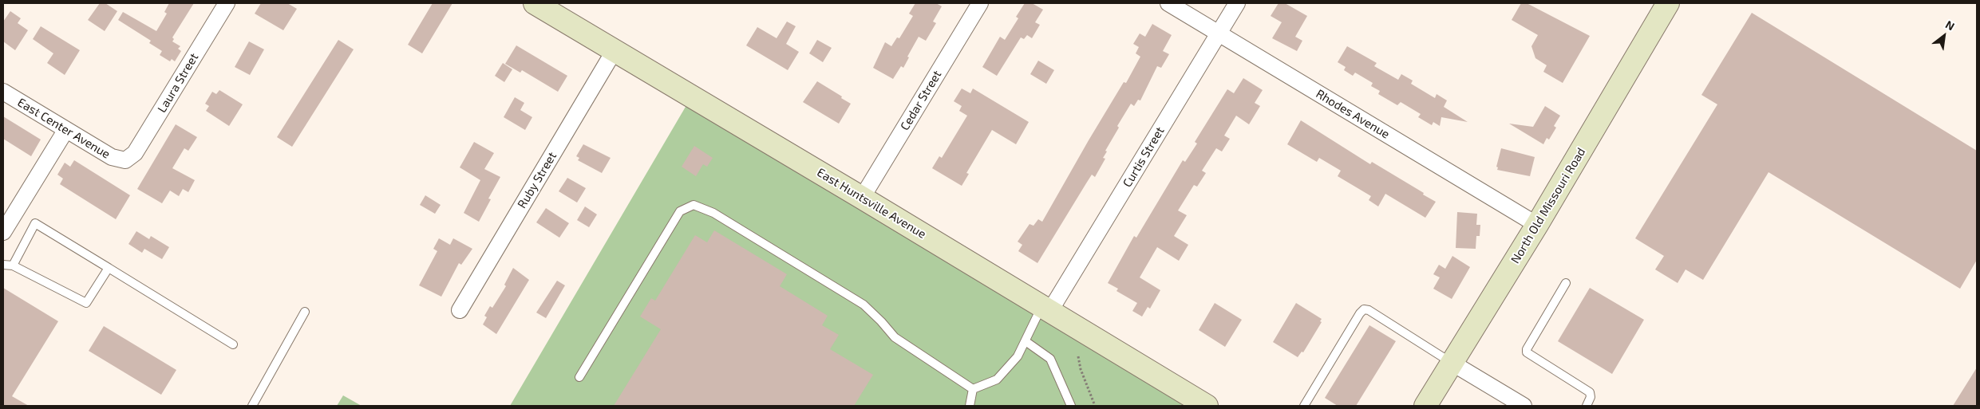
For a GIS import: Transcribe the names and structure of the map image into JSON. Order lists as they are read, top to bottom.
{
  "streets": {
    "main road": ["East Huntsville Avenue", "North Old Missouri Road"],
    "street": [
      "Laura Street",
      "Cedar Street",
      "Rhodes Avenue",
      "East Center Avenue",
      "Curtis Street",
      "Ruby Street"
    ]
  },
  "crossings": [
    ["Laura Street", "East Center Avenue"],
    ["Cedar Street", "East Huntsville Avenue"],
    ["Rhodes Avenue", "Curtis Street"],
    ["Rhodes Avenue", "North Old Missouri Road"],
    ["Curtis Street", "East Huntsville Avenue"],
    ["Ruby Street", "East Huntsville Avenue"]
  ],
  "north": "top right"
}
